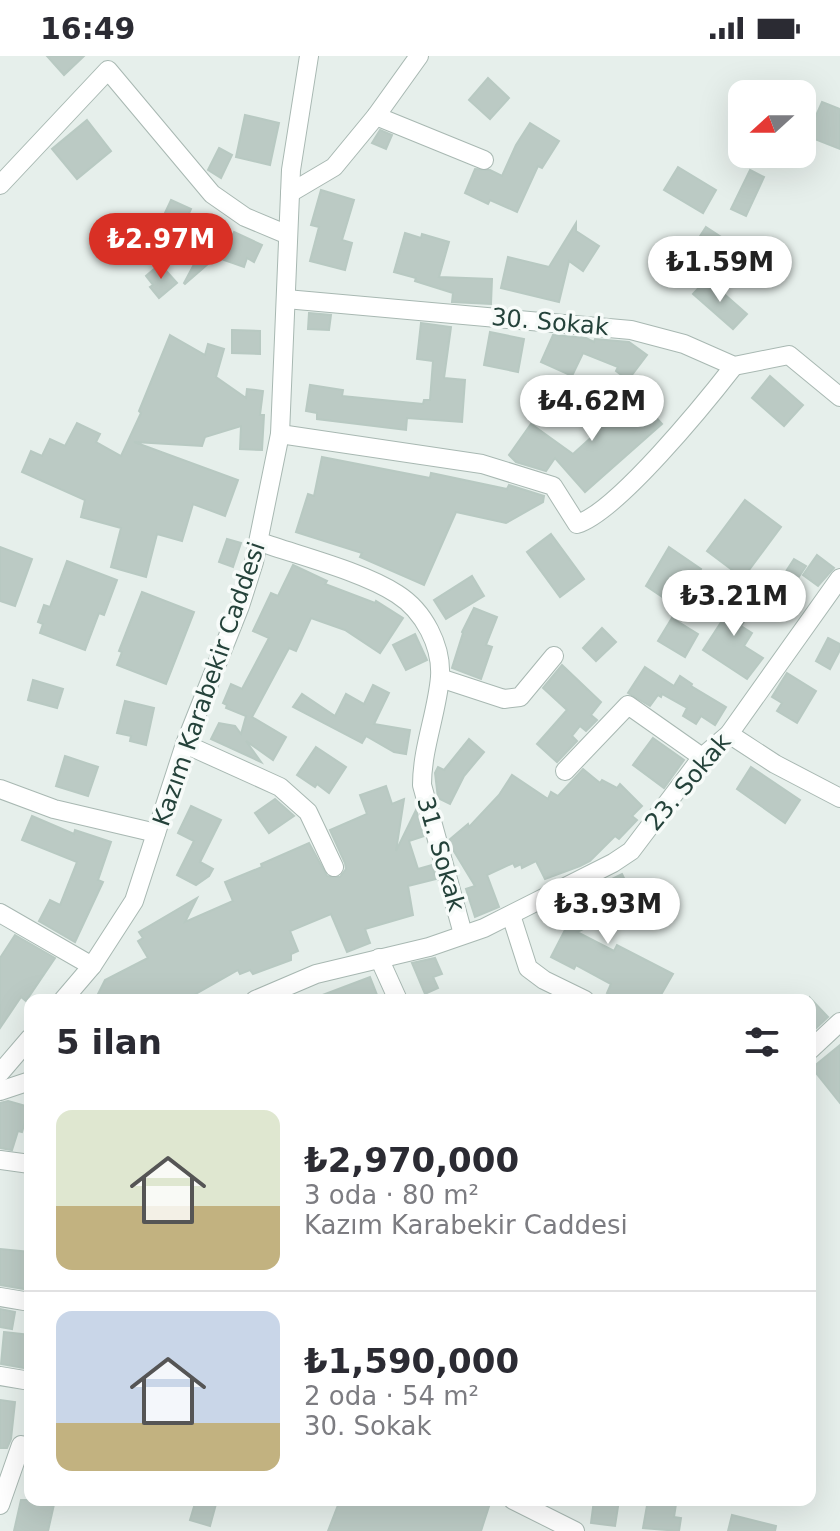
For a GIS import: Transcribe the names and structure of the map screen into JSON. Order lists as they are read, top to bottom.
{
  "streets": {
    "street": [
      "30. Sokak",
      "Kazım Karabekir Caddesi",
      "23. Sokak",
      "31. Sokak"
    ]
  },
  "crossings": [
    ["30. Sokak", "Kazım Karabekir Caddesi"],
    ["Kazım Karabekir Caddesi", "31. Sokak"],
    ["23. Sokak", "31. Sokak"]
  ],
  "north": "left",
  "page": {
    "status": "16:49",
    "price": [
      "₺2.97M",
      "₺1.59M",
      "₺4.62M",
      "₺3.21M",
      "₺3.93M"
    ],
    "heading": "5 ilan",
    "list": [
      {
        "name": "₺2,970,000",
        "note": "3 oda · 80 m² · Kazım Karabekir Caddesi"
      },
      {
        "name": "₺1,590,000",
        "note": "2 oda · 54 m² · 30. Sokak"
      }
    ]
  }
}
